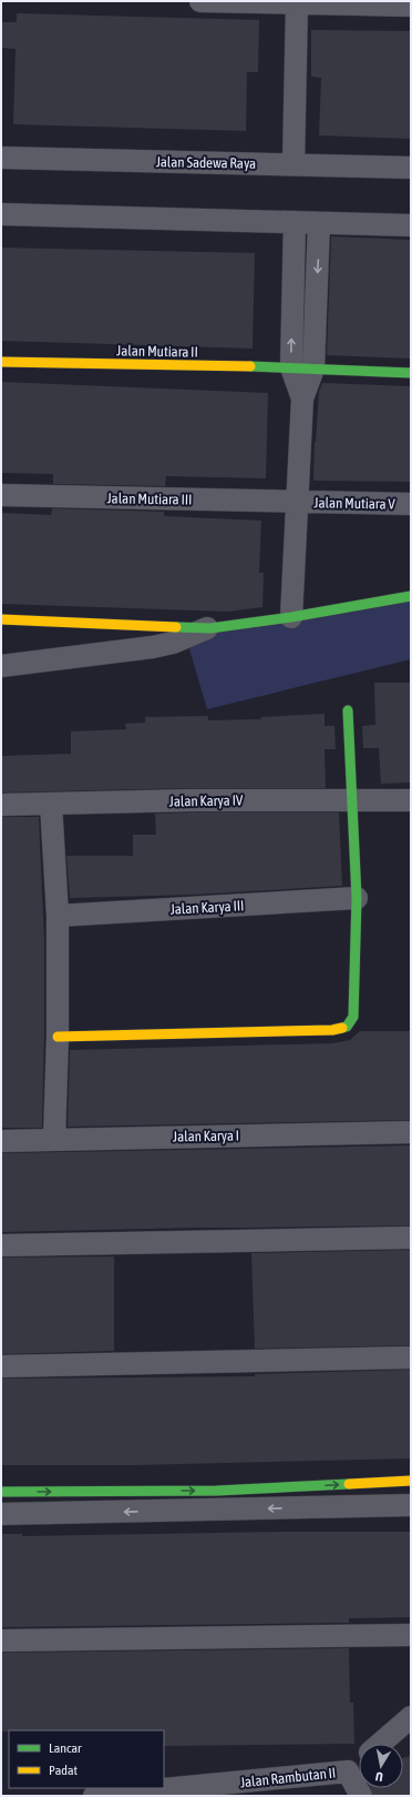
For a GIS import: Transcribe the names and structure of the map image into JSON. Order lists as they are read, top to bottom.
{
  "streets": {
    "street": [
      "Jalan Sadewa Raya",
      "Jalan Mutiara II",
      "Jalan Mutiara III",
      "Jalan Mutiara V",
      "Jalan Karya IV",
      "Jalan Karya III",
      "Jalan Karya I",
      "Jalan Rambutan II"
    ]
  },
  "crossings": [
    ["Jalan Mutiara III", "Jalan Mutiara V"]
  ],
  "legend": ["Lancar", "Padat"],
  "north": "bottom"
}
